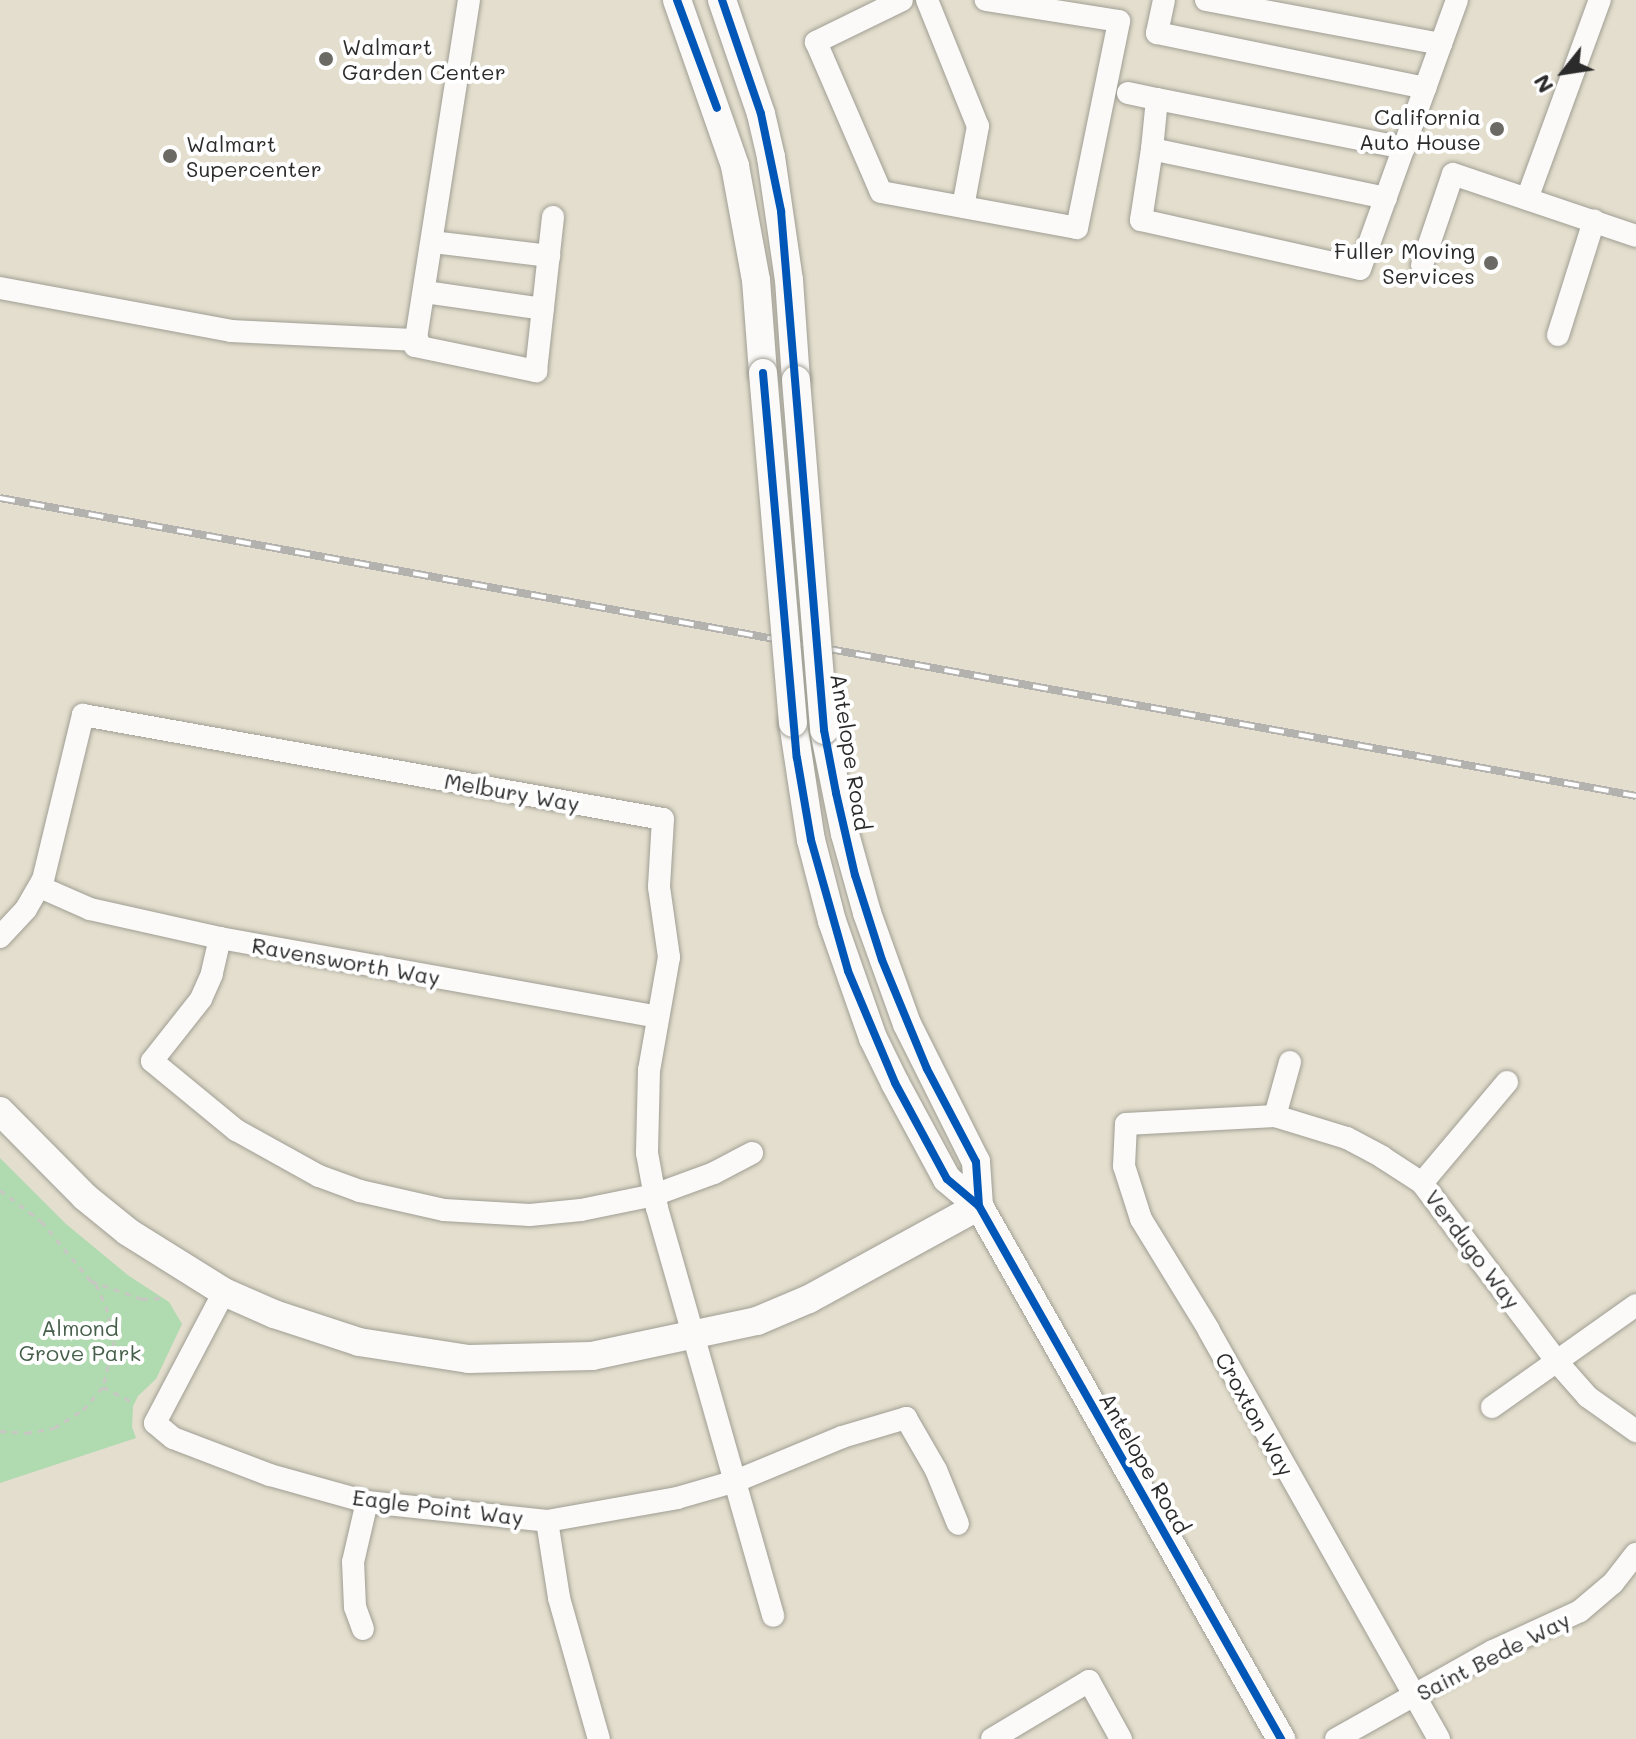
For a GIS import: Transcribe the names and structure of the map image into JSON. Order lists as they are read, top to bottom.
{
  "streets": {
    "main road": ["Antelope Road"],
    "street": [
      "Melbury Way",
      "Ravensworth Way",
      "Verdugo Way",
      "Croxton Way",
      "Eagle Point Way",
      "Saint Bede Way"
    ]
  },
  "crossings": [
    ["Melbury Way", "Ravensworth Way"],
    ["Melbury Way", "Eagle Point Way"],
    ["Verdugo Way", "Croxton Way"],
    ["Croxton Way", "Saint Bede Way"]
  ],
  "parks": ["Almond Grove Park"],
  "places": [
    "Walmart Garden Center",
    "California Auto House",
    "Walmart Supercenter",
    "Fuller Moving Services"
  ],
  "north": "bottom left"
}
